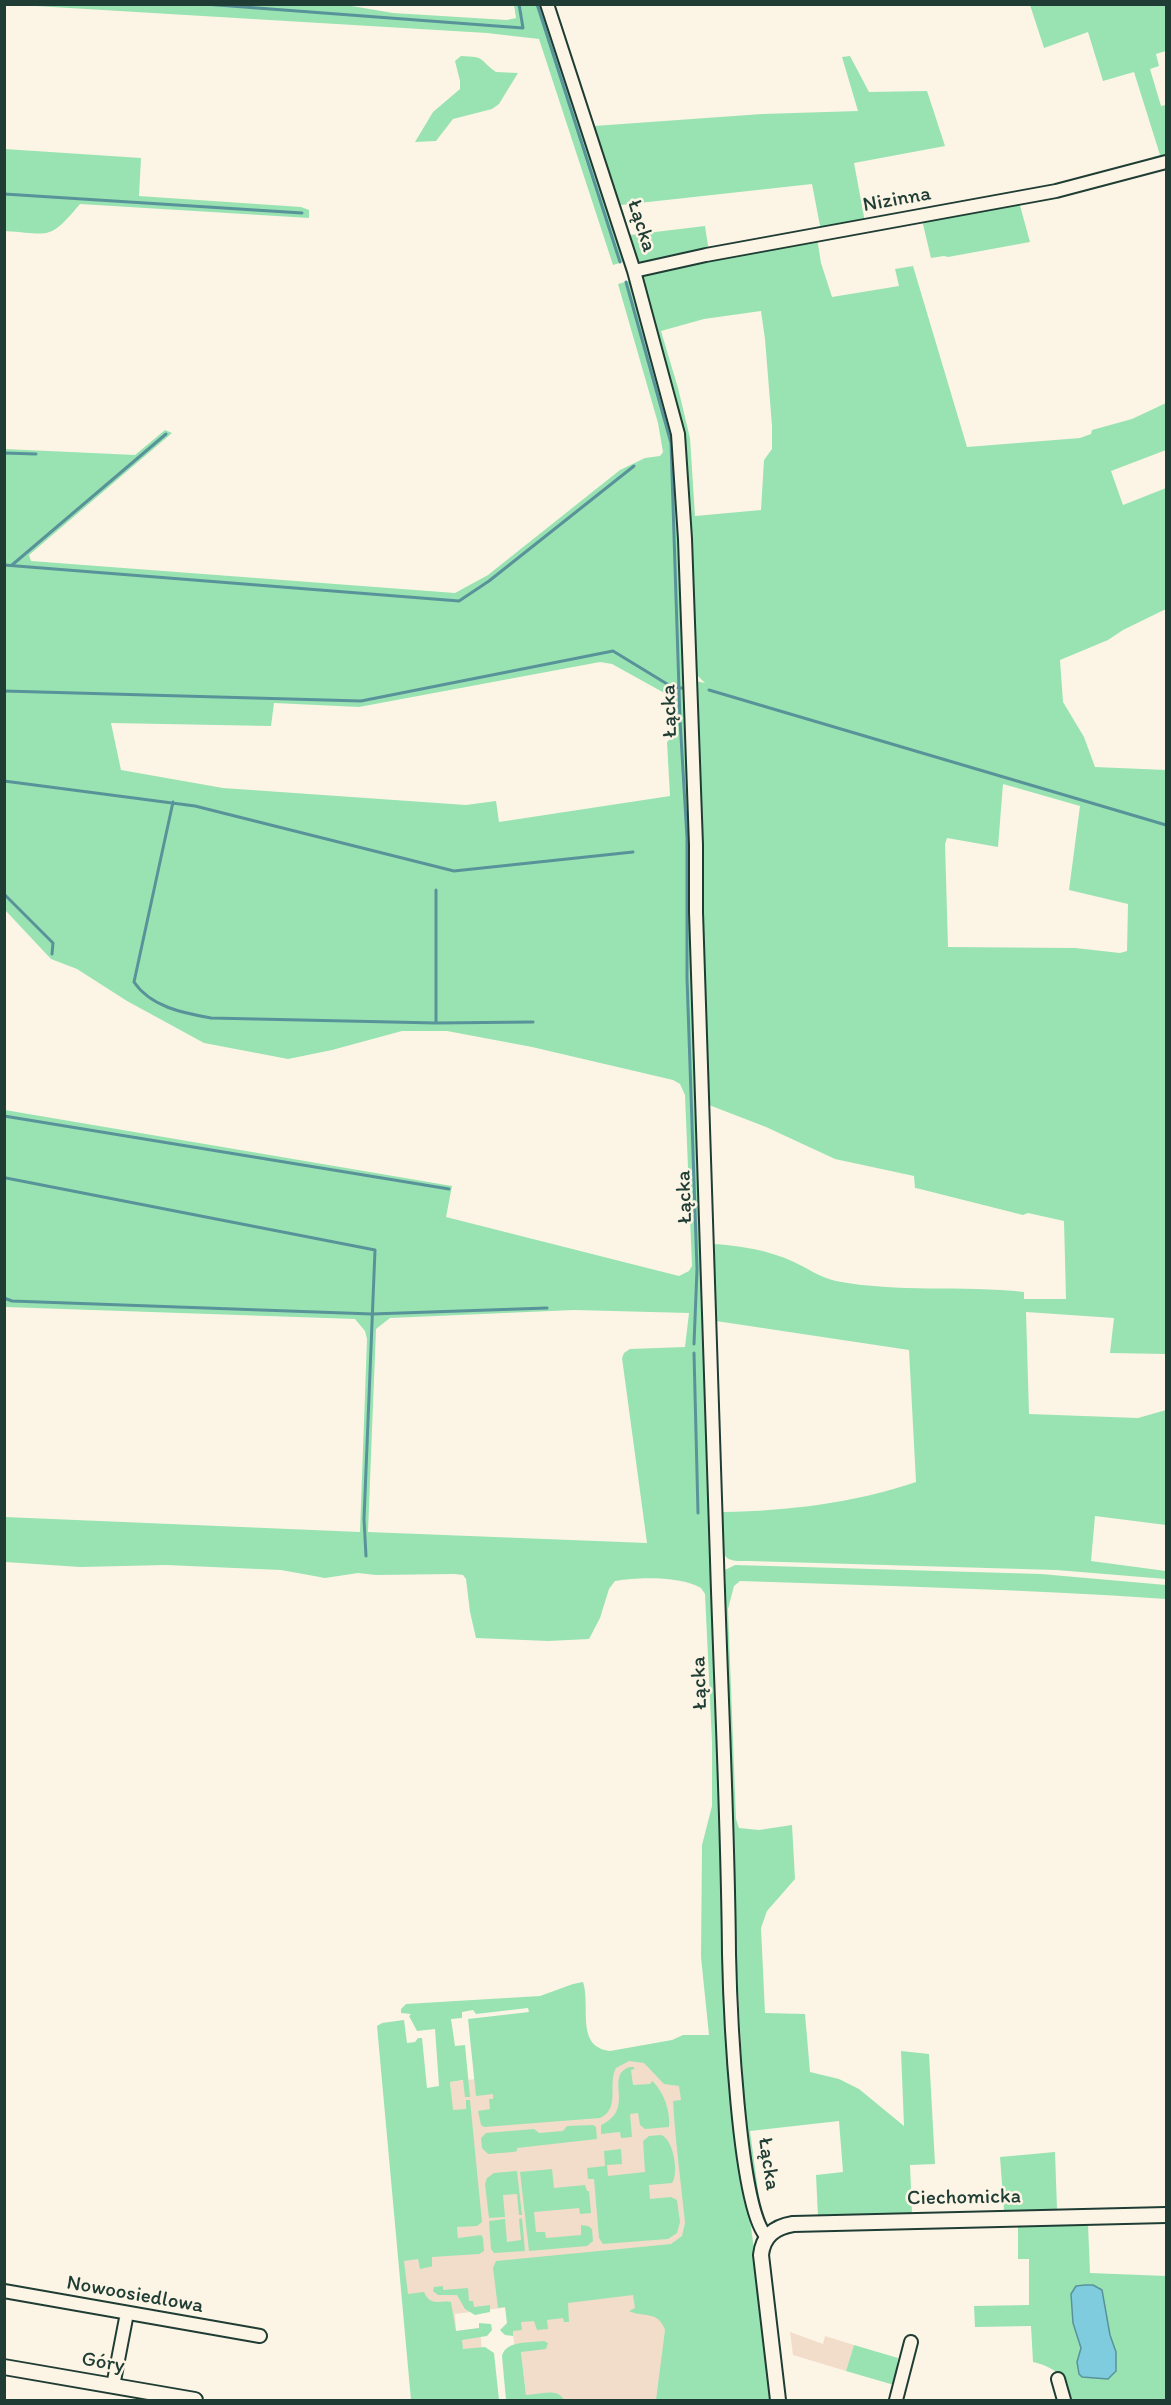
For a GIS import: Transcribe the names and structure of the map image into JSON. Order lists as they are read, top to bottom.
{
  "streets": {
    "street": [
      "Nizinna",
      "Łącka",
      "Ciechomicka",
      "Nowoosiedlowa",
      "Góry"
    ]
  },
  "crossings": [
    ["Nizinna", "Łącka"],
    ["Łącka", "Ciechomicka"]
  ]
}
